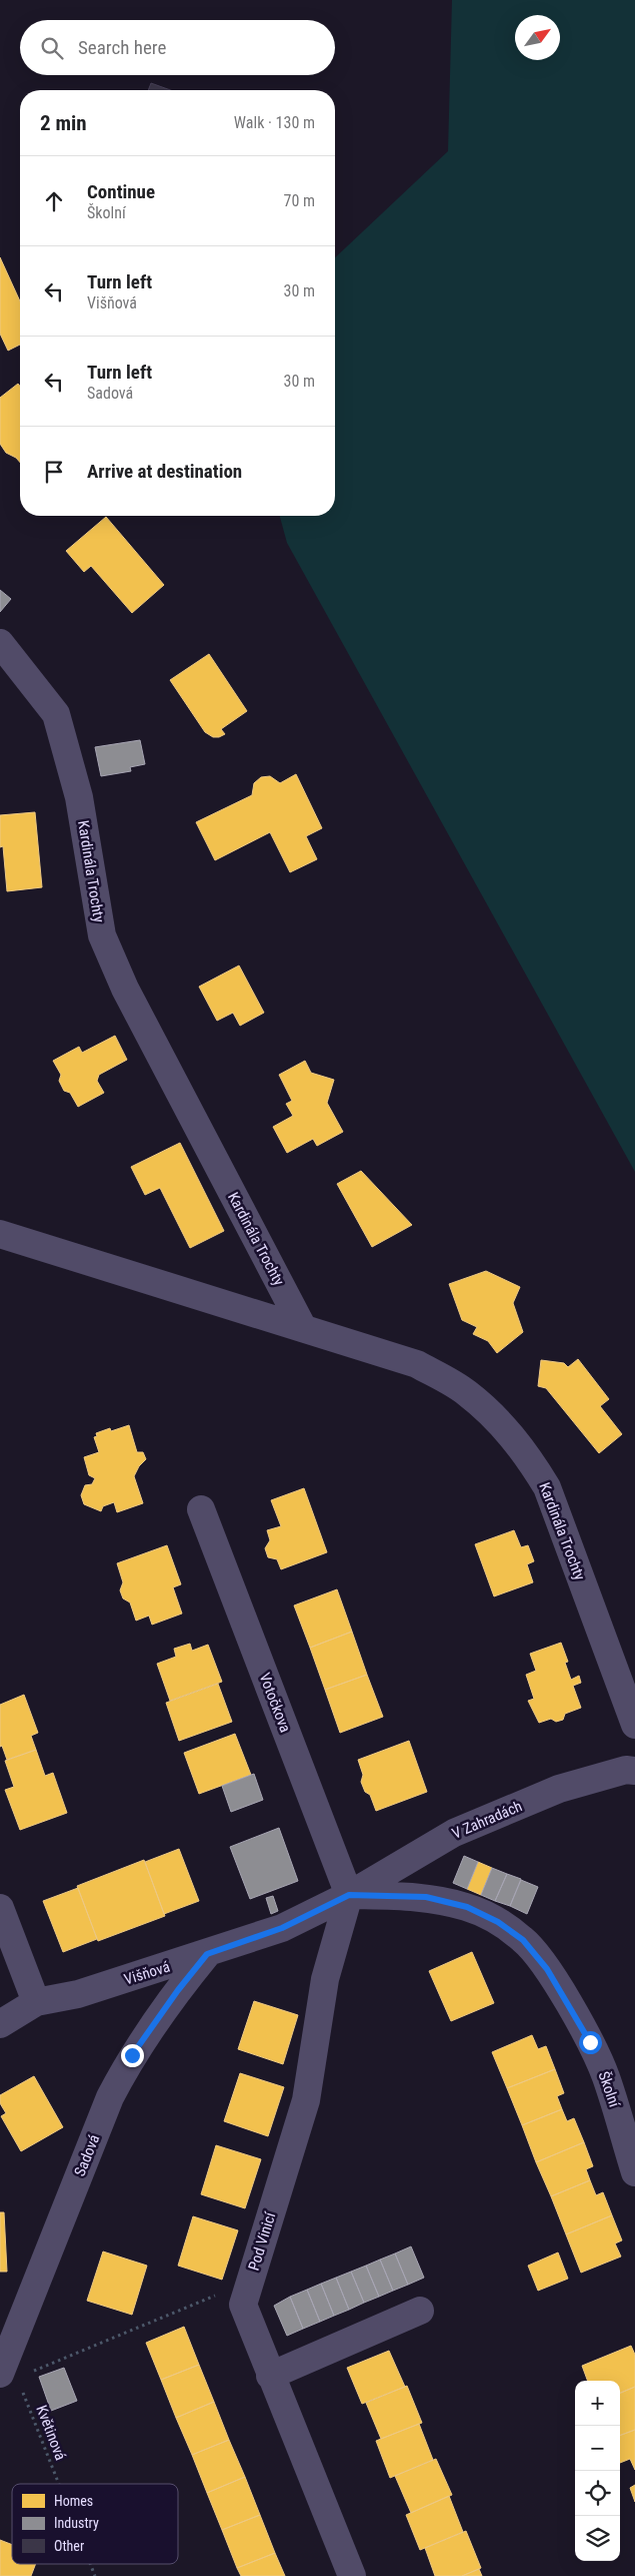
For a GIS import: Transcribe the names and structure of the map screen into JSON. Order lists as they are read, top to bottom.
{
  "streets": {
    "street": [
      "Kardinála Trochty",
      "Votočkova",
      "V Zahradách",
      "Višňová",
      "Školní",
      "Sadová",
      "Pod Vinicí"
    ],
    "path": ["Květinová"]
  },
  "crossings": [
    ["Votočkova", "V Zahradách"],
    ["Votočkova", "Višňová"],
    ["Votočkova", "Školní"],
    ["Votočkova", "Pod Vinicí"],
    ["V Zahradách", "Višňová"],
    ["V Zahradách", "Školní"],
    ["V Zahradách", "Pod Vinicí"],
    ["Višňová", "Školní"],
    ["Višňová", "Sadová"],
    ["Višňová", "Pod Vinicí"],
    ["Školní", "Pod Vinicí"],
    ["Sadová", "Květinová"]
  ],
  "legend": ["Homes", "Industry", "Other"],
  "north": "top right",
  "page": {
    "search": "Search here",
    "heading": ["2 min", "Walk · 130 m"],
    "list": [
      ["Continue", "Školní", "70 m"],
      ["Turn left", "Višňová", "30 m"],
      ["Turn left", "Sadová", "30 m"],
      "Arrive at destination"
    ],
    "map_buttons": ["+", "−"]
  }
}
